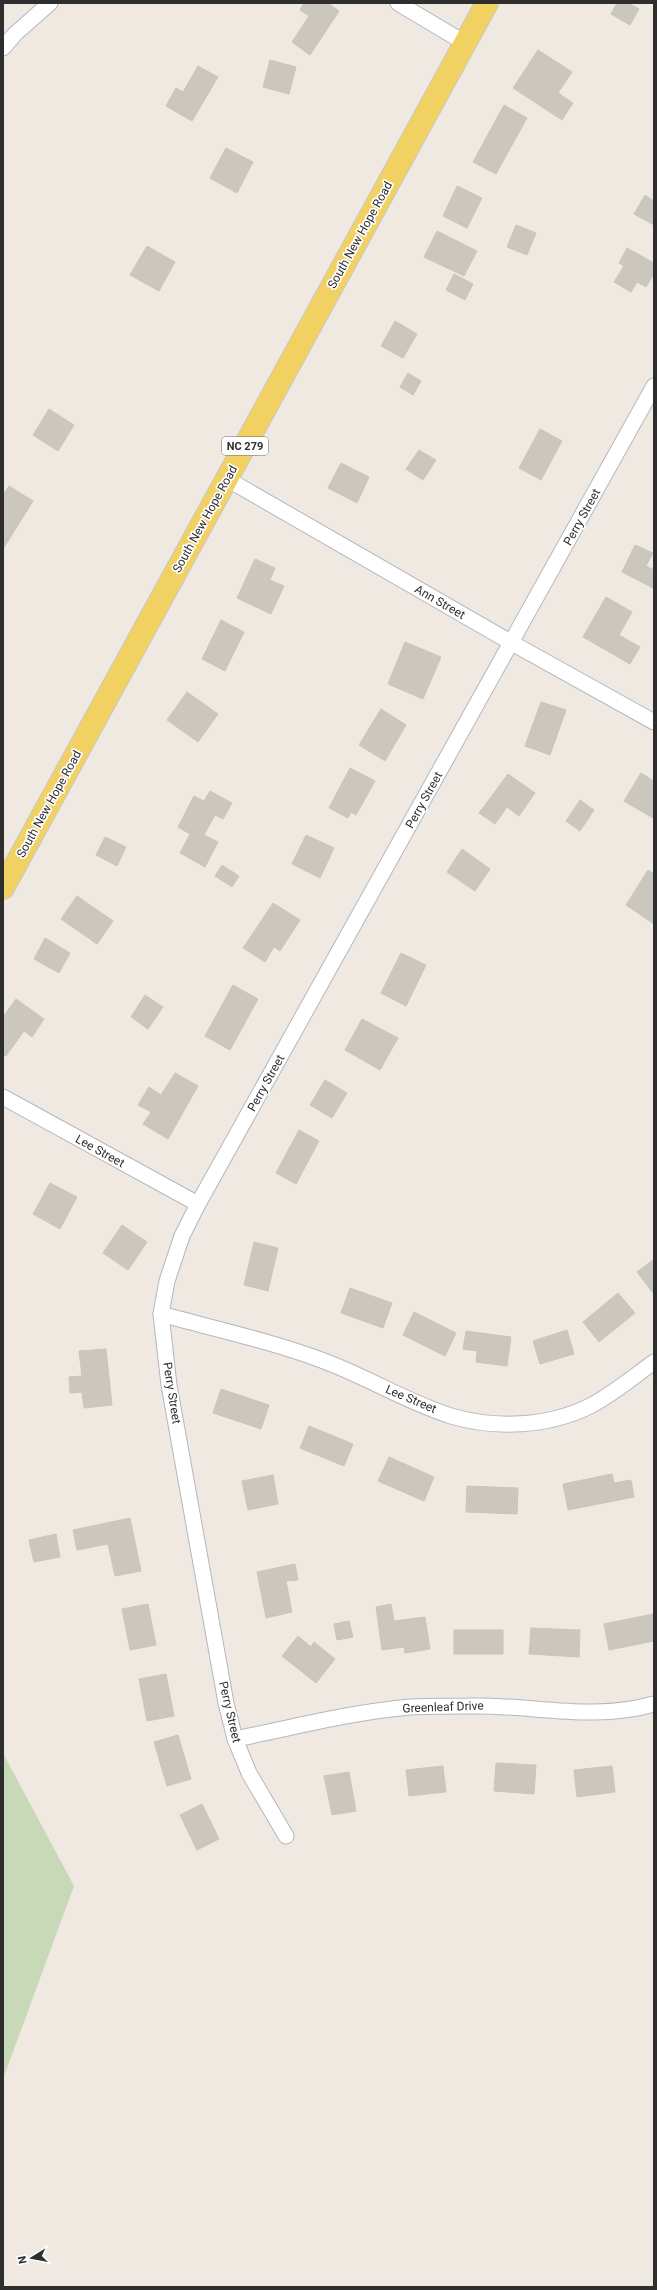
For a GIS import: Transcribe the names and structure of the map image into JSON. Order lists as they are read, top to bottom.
{
  "streets": {
    "main road": ["South New Hope Road", "NC 279"],
    "street": [
      "Perry Street",
      "Ann Street",
      "Lee Street",
      "Greenleaf Drive"
    ]
  },
  "crossings": [
    ["South New Hope Road", "Ann Street"],
    ["Perry Street", "Ann Street"],
    ["Perry Street", "Lee Street"],
    ["Perry Street", "Greenleaf Drive"]
  ],
  "north": "left"
}
